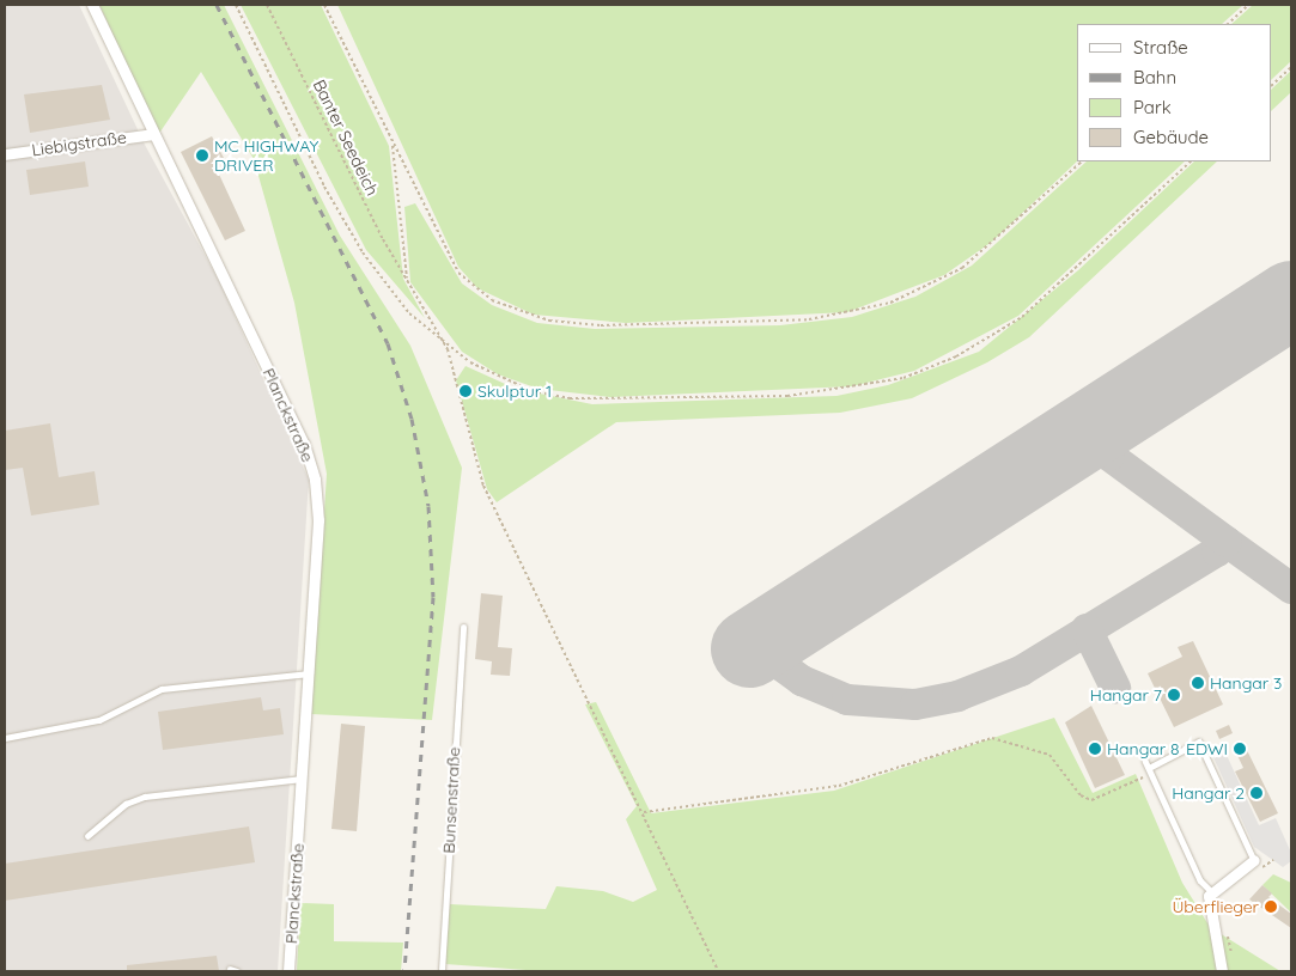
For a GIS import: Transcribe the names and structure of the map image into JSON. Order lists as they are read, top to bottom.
{
  "streets": {
    "street": ["Liebigstraße", "Planckstraße"],
    "lane": ["Bunsenstraße"],
    "path": ["Banter Seedeich"]
  },
  "crossings": [
    ["Liebigstraße", "Planckstraße"]
  ],
  "places": [
    "MC HIGHWAY DRIVER",
    "Skulptur 1",
    "Hangar 3",
    "Hangar 7",
    "Hangar 8",
    "EDWI",
    "Hangar 2",
    "Überflieger"
  ],
  "legend": [
    "Straße",
    "Bahn",
    "Park",
    "Gebäude"
  ]
}
